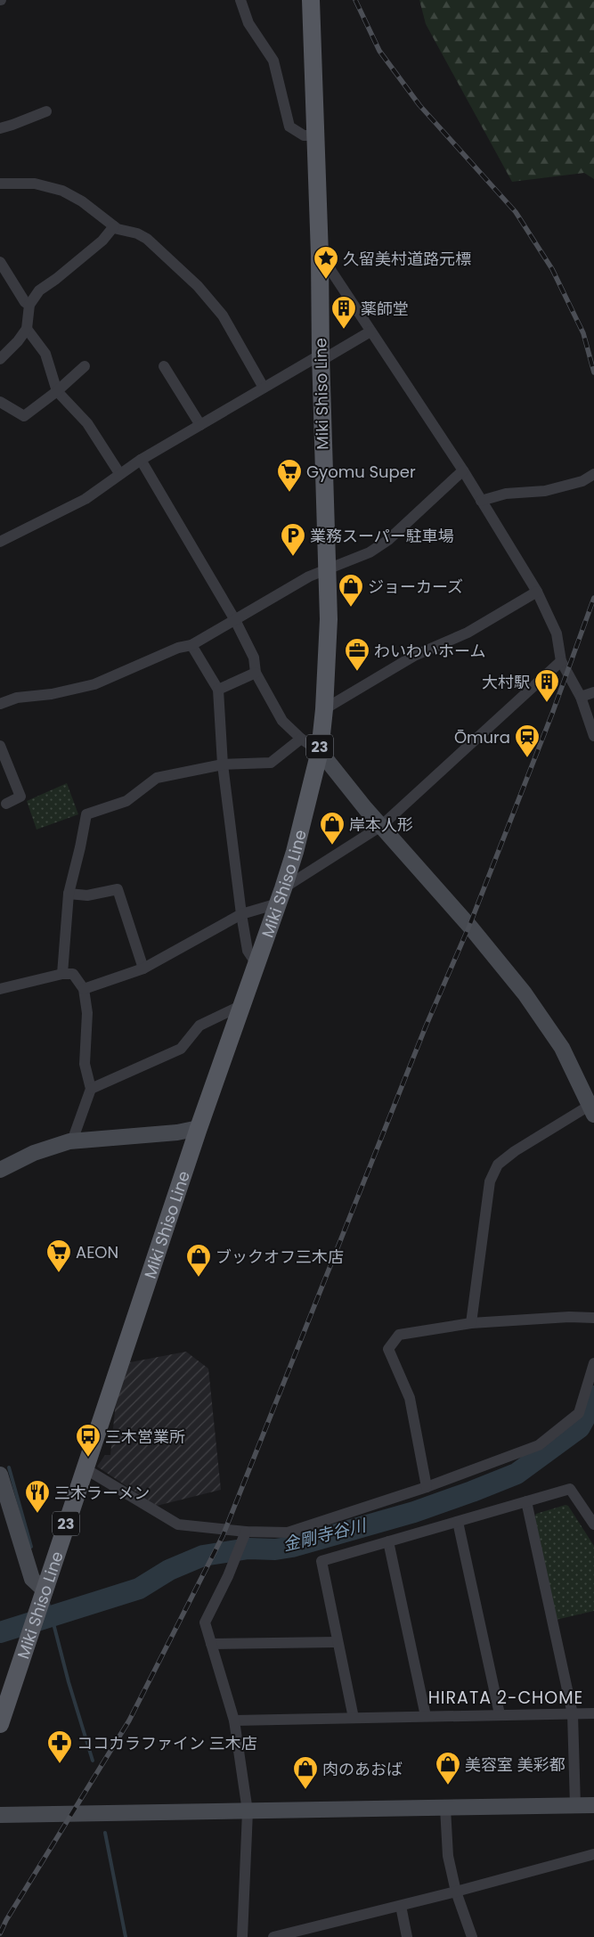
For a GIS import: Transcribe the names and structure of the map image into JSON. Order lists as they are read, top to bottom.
{
  "streets": {
    "main road": ["Miki Shiso Line", "23"]
  },
  "districts": ["HIRATA 2-CHOME"],
  "water": ["金剛寺谷川"],
  "places": {
    "place": ["久留美村道路元標"],
    "building": ["薬師堂", "大村駅"],
    "supermarket": ["Gyomu Super", "AEON"],
    "parking": ["業務スーパー駐車場"],
    "shop": [
      "ジョーカーズ",
      "岸本人形",
      "ブックオフ三木店",
      "美容室 美彩都",
      "肉のあおば"
    ],
    "office": ["わいわいホーム"],
    "station": ["Ōmura"],
    "bus stop": ["三木営業所"],
    "restaurant": ["三木ラーメン"],
    "pharmacy": ["ココカラファイン 三木店"]
  }
}
